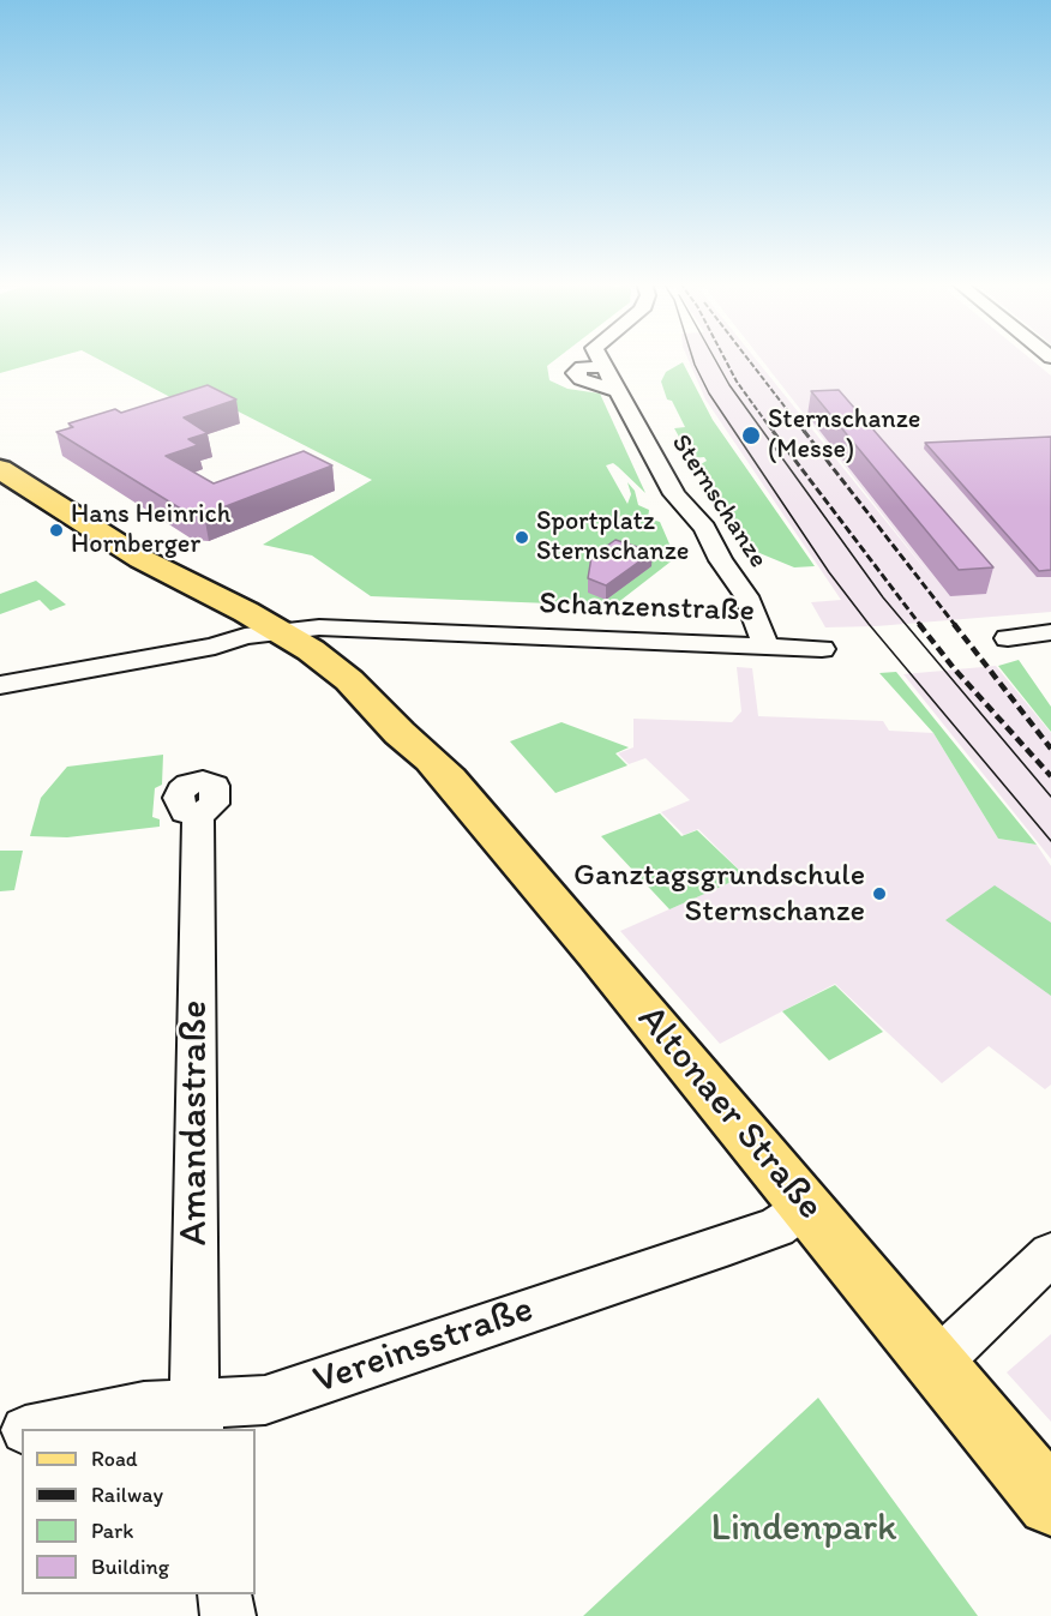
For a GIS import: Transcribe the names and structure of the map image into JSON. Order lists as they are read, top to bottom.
{
  "streets": {
    "main road": ["Altonaer Straße"],
    "street": [
      "Sternschanze",
      "Schanzenstraße",
      "Amandastraße",
      "Vereinsstraße"
    ]
  },
  "crossings": [
    ["Sternschanze", "Schanzenstraße"],
    ["Schanzenstraße", "Altonaer Straße"],
    ["Altonaer Straße", "Vereinsstraße"],
    ["Amandastraße", "Vereinsstraße"]
  ],
  "parks": ["Lindenpark"],
  "places": [
    "Sternschanze (Messe)",
    "Hans Heinrich Hornberger",
    "Sportplatz Sternschanze",
    "Ganztagsgrundschule Sternschanze"
  ],
  "legend": [
    "Road",
    "Railway",
    "Park",
    "Building"
  ]
}
